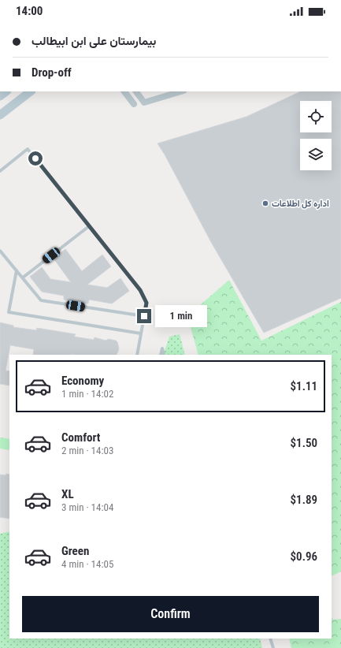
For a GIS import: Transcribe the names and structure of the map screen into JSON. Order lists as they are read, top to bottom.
{
  "places": ["اداره کل اطلاعات"],
  "page": {
    "status": "14:00",
    "banner": ["بیمارستان علی ابن ابیطالب", "Drop-off"],
    "bubble": "1 min",
    "list": [
      {
        "name": "Economy",
        "note": "1 min · 14:02",
        "value": "$1.11"
      },
      {
        "name": "Comfort",
        "note": "2 min · 14:03",
        "value": "$1.50"
      },
      {
        "name": "XL",
        "note": "3 min · 14:04",
        "value": "$1.89"
      },
      {
        "name": "Green",
        "note": "4 min · 14:05",
        "value": "$0.96"
      }
    ],
    "buttons": "Confirm"
  }
}
